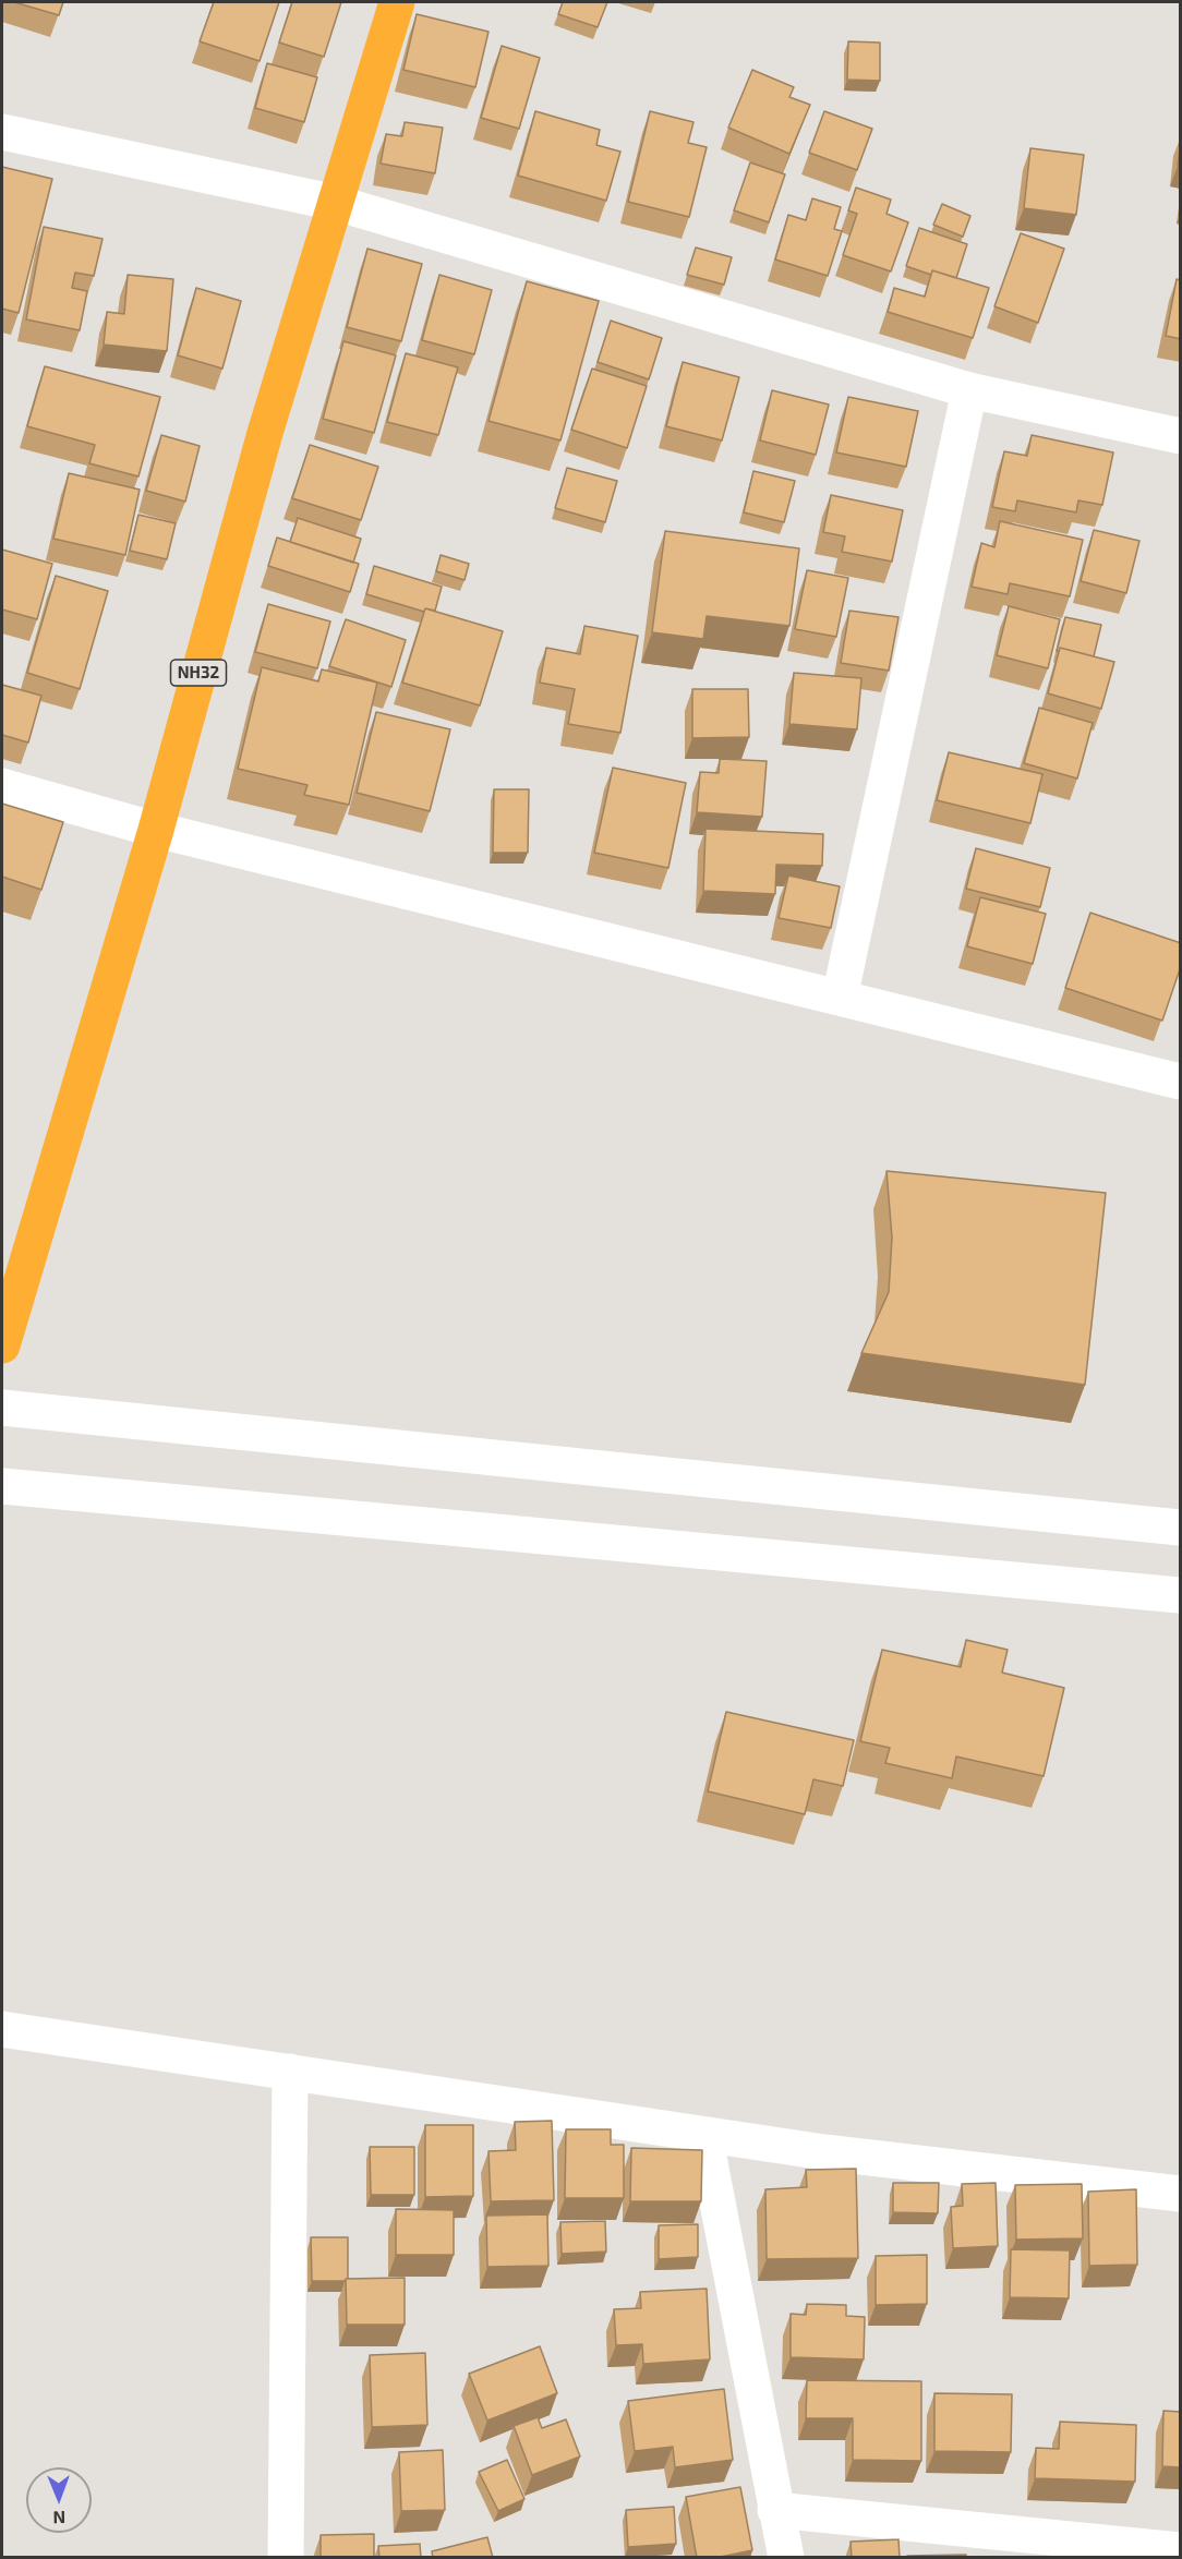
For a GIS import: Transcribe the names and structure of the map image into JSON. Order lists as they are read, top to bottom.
{
  "streets": {
    "highway": ["NH32"]
  },
  "north": "bottom"
}
